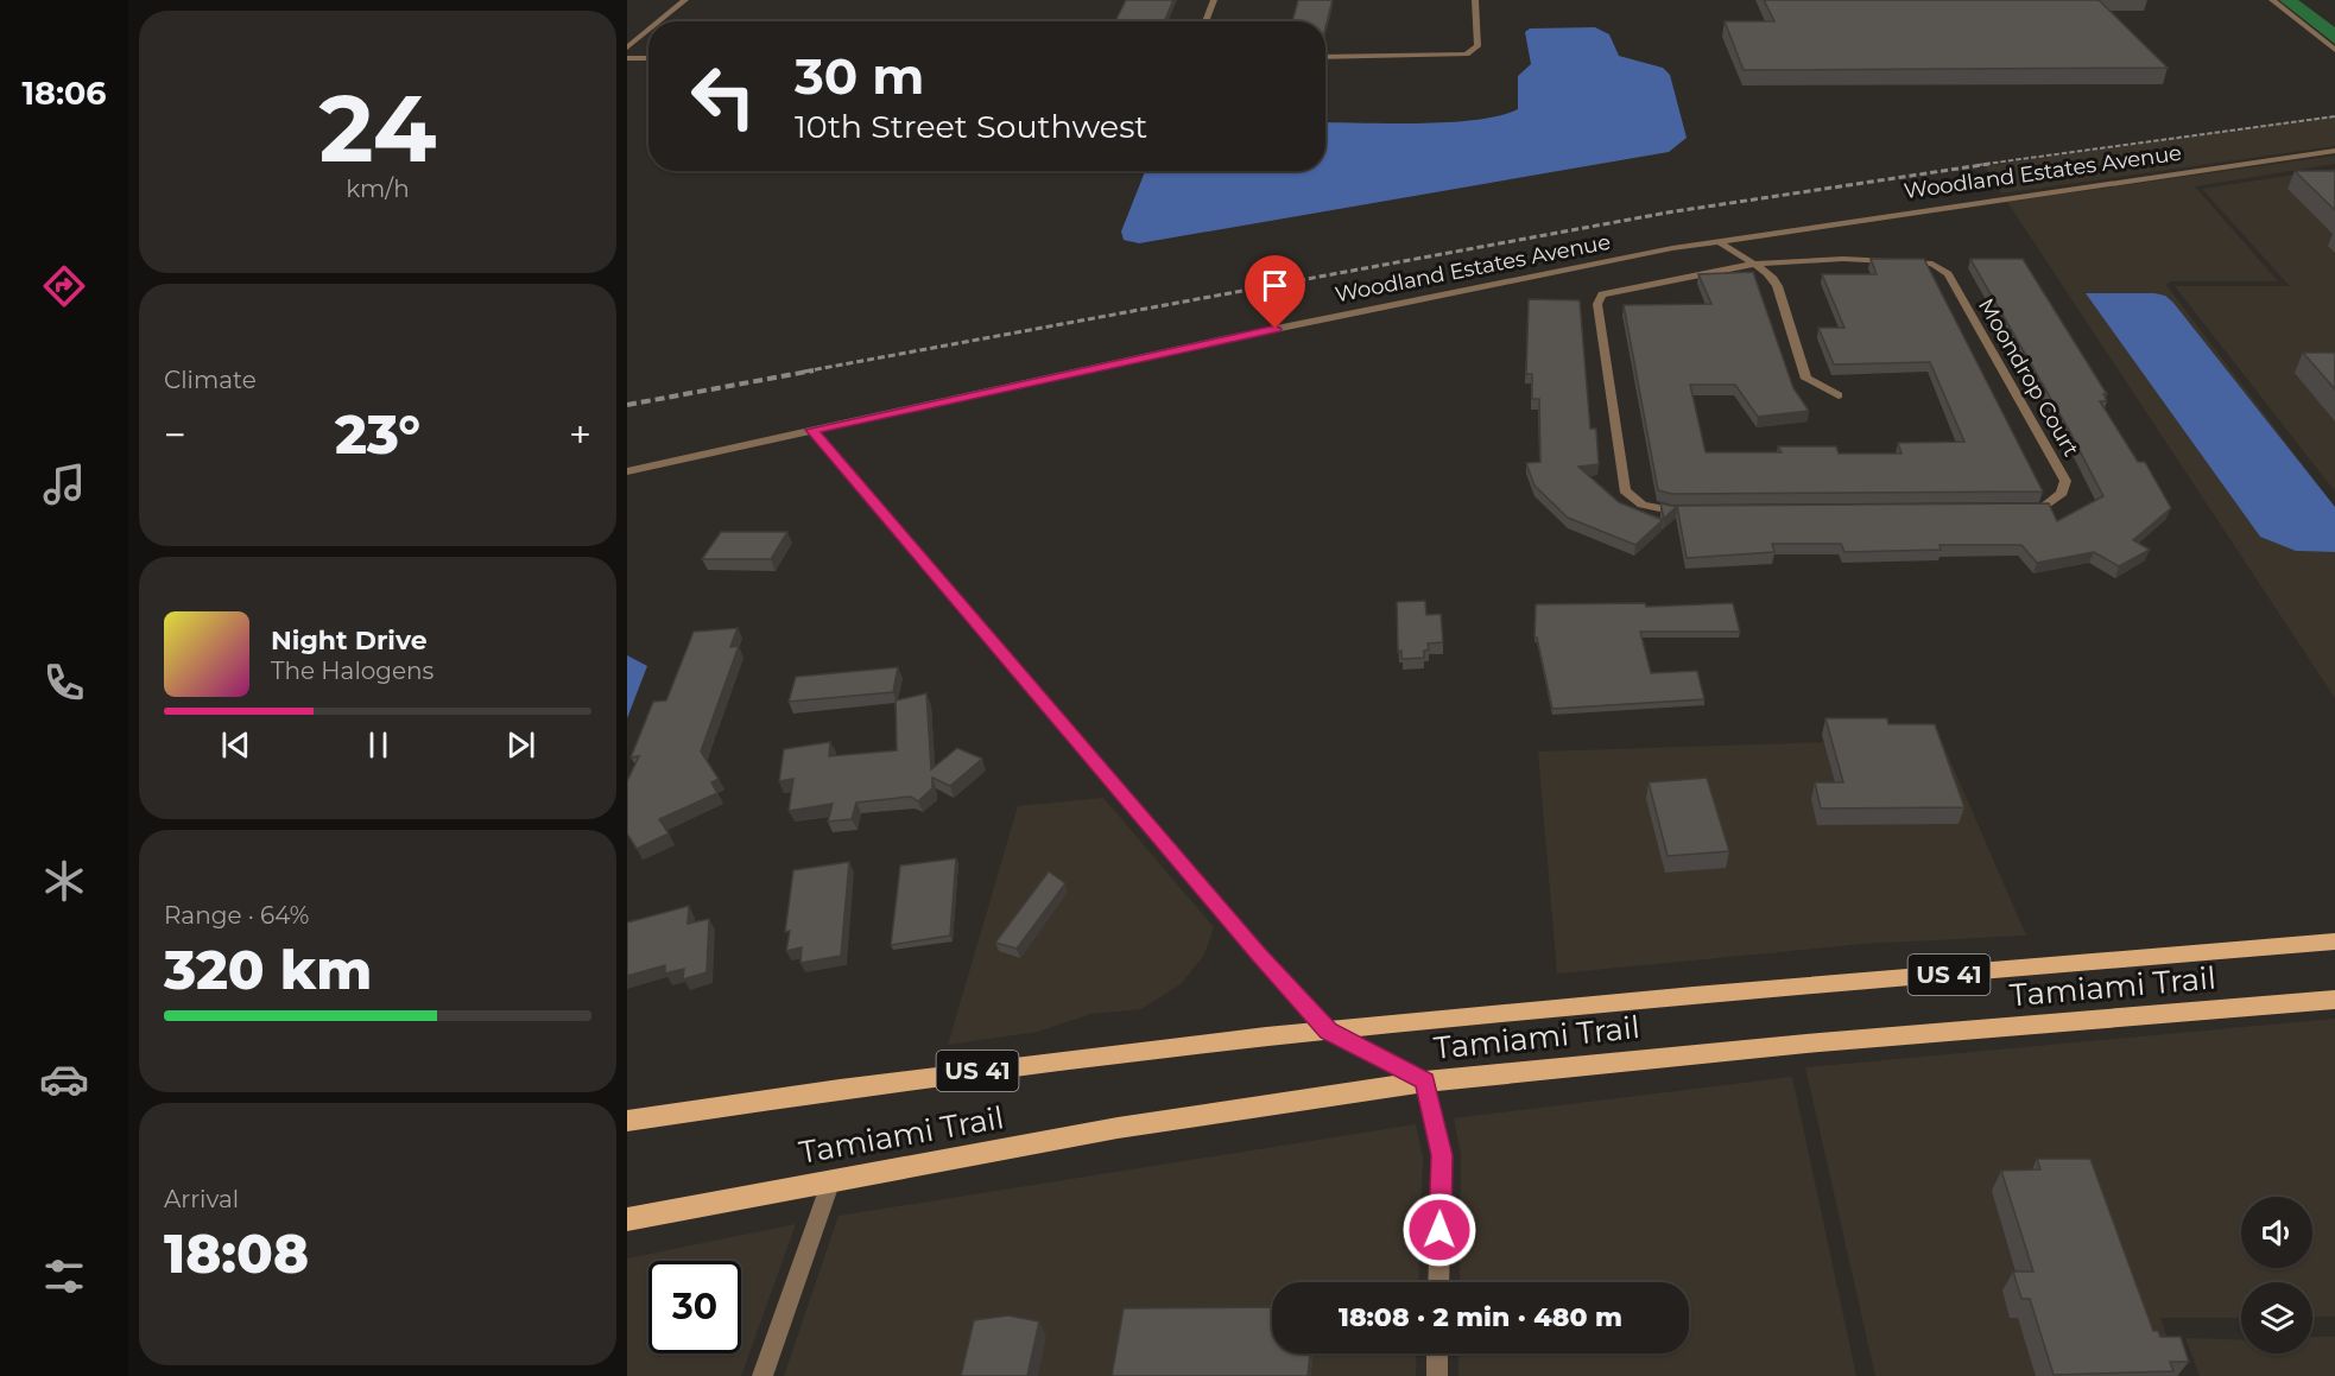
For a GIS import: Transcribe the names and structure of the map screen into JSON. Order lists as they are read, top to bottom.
{
  "streets": {
    "main road": ["US 41", "Tamiami Trail"],
    "street": ["Woodland Estates Avenue", "Moondrop Court"]
  },
  "page": {
    "tabs": "18:06",
    "tile": [
      ["24", "km/h"],
      "Climate",
      ["Range · 64%", "320 km"],
      ["Arrival", "18:08"]
    ],
    "turn": ["30 m", "10th Street Southwest"],
    "heat": ["−", "23°", "+"],
    "song": ["Night Drive", "The Halogens"],
    "limit": "30",
    "trip": "18:08 · 2 min · 480 m"
  }
}
